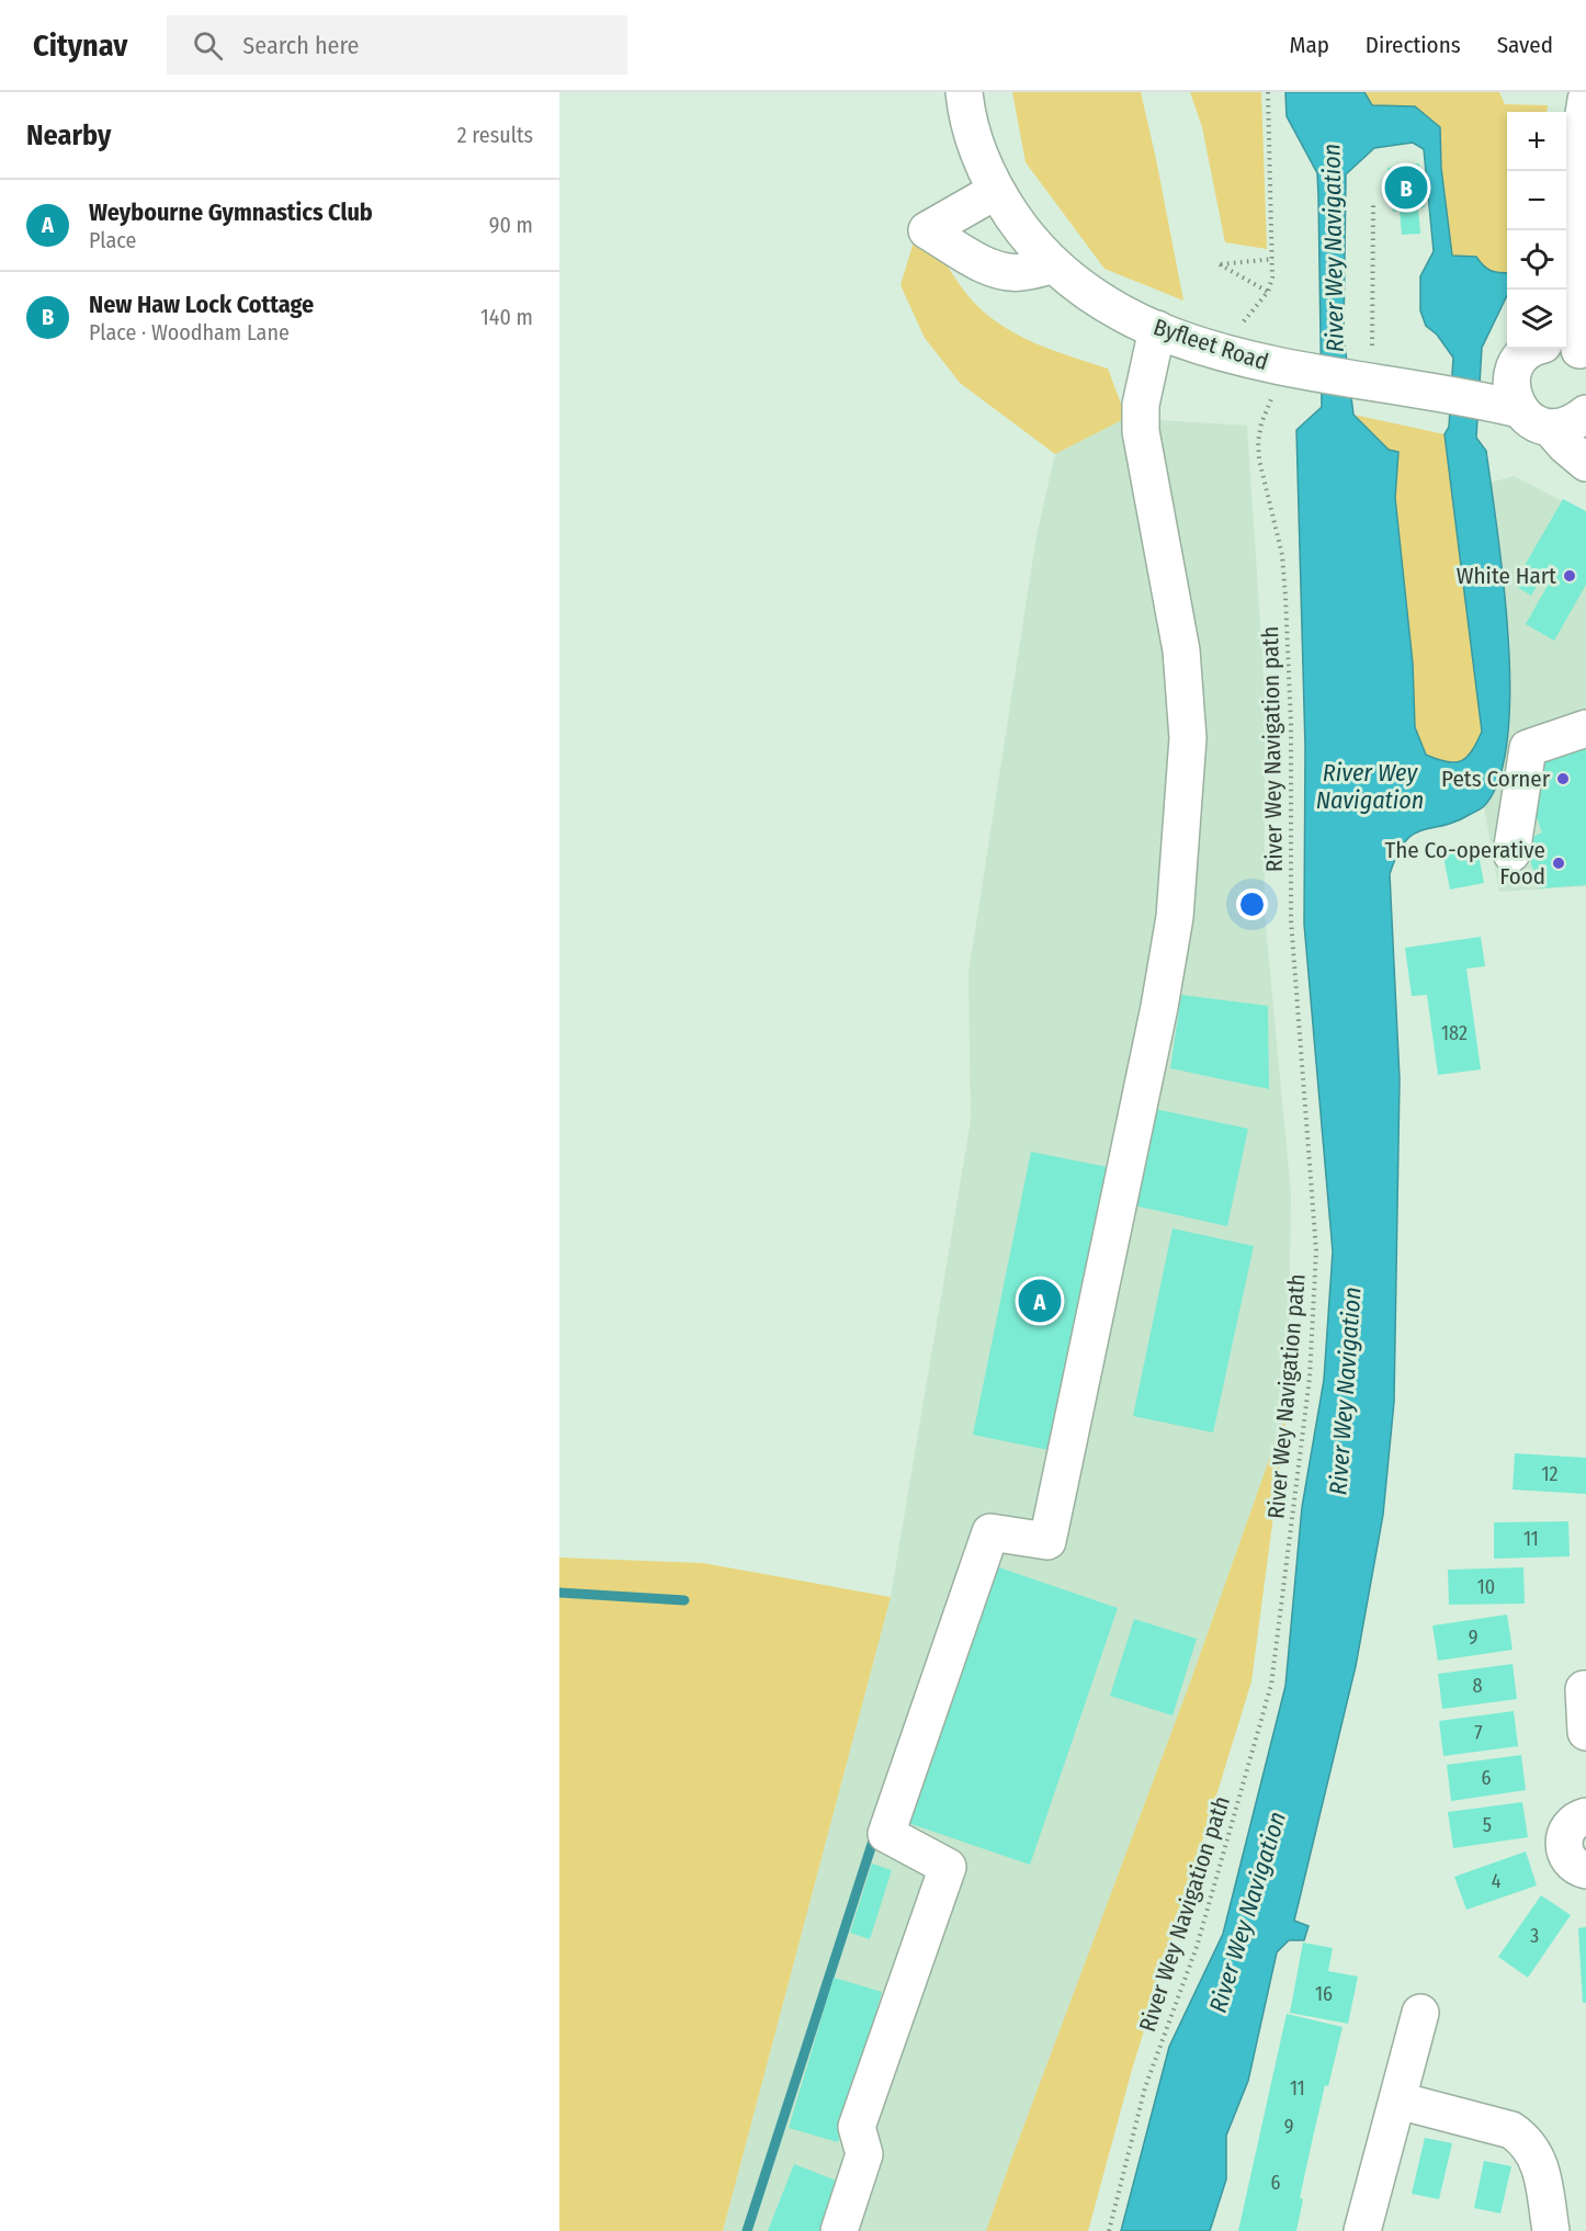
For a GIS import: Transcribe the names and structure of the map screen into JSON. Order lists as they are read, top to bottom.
{
  "streets": {
    "main road": ["Byfleet Road"],
    "path": ["River Wey Navigation path"]
  },
  "crossings": [
    ["Byfleet Road", "River Wey Navigation path"]
  ],
  "water": ["River Wey Navigation"],
  "places": ["White Hart", "Pets Corner", "The Co-operative Food"],
  "house_numbers": [
    "182",
    "12",
    "11",
    "10",
    "9",
    "8",
    "7",
    "6",
    "5",
    "4",
    "3",
    "16",
    "11",
    "9",
    "6"
  ],
  "page": {
    "header": "Citynav",
    "search": "Search here",
    "nav": ["Map", "Directions", "Saved"],
    "heading": ["Nearby", "2 results"],
    "map_buttons": ["+", "−"],
    "pins": ["B", "A"],
    "list": [
      {
        "mark": "A",
        "name": "Weybourne Gymnastics Club",
        "note": "Place",
        "value": "90 m"
      },
      {
        "mark": "B",
        "name": "New Haw Lock Cottage",
        "note": "Place · Woodham Lane",
        "value": "140 m"
      }
    ]
  }
}
